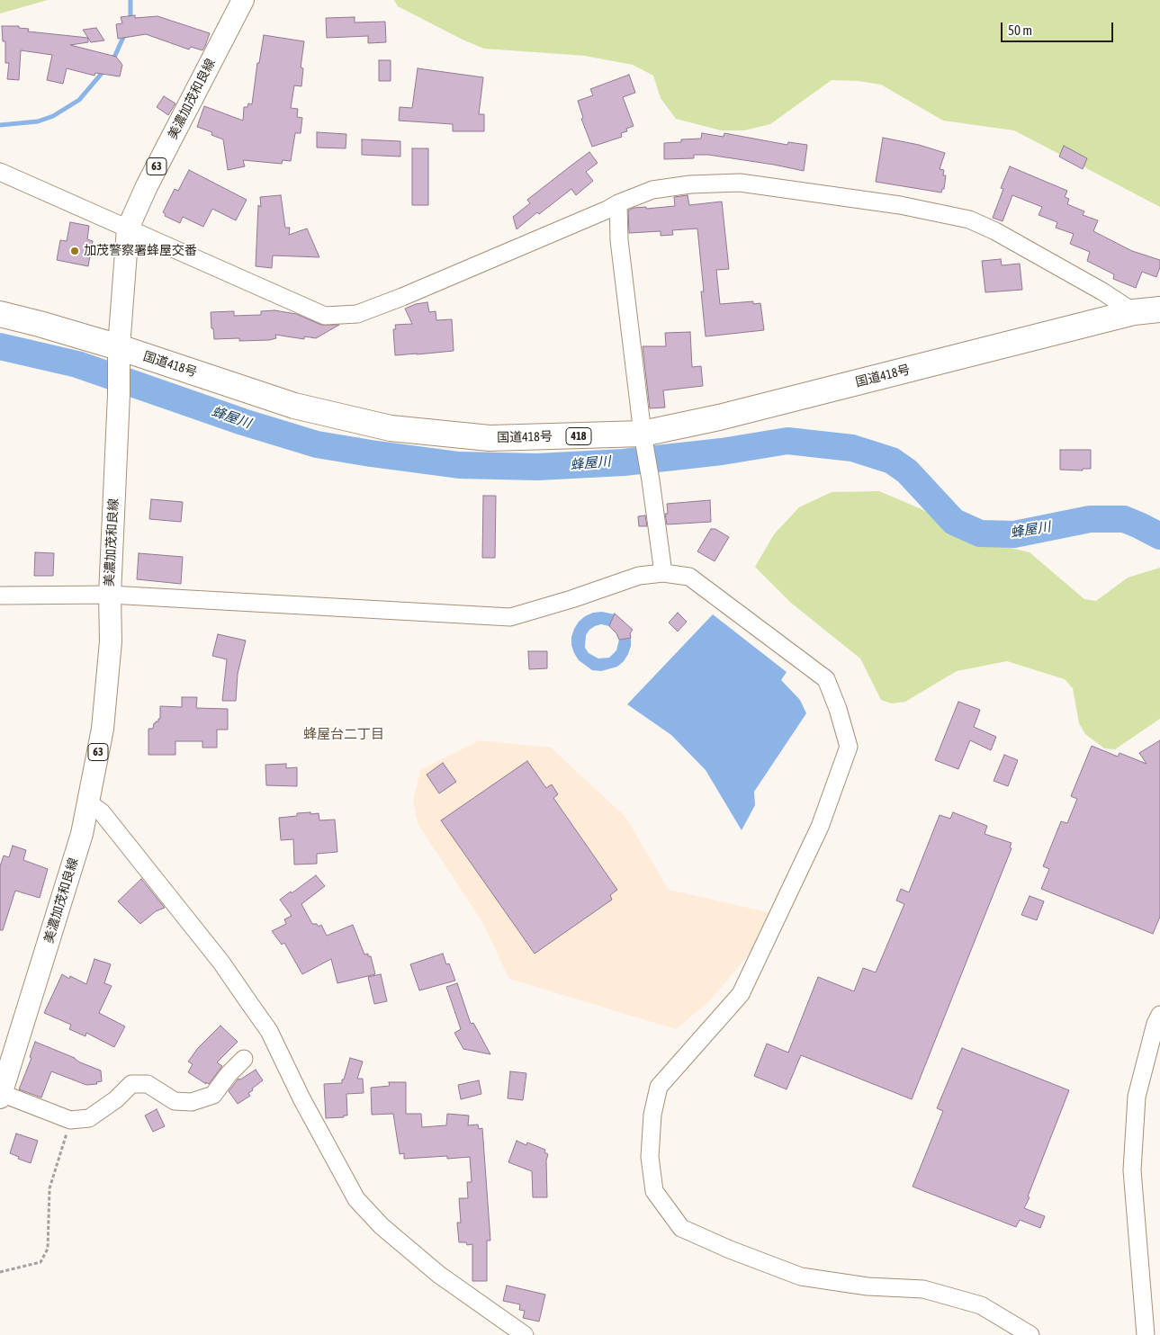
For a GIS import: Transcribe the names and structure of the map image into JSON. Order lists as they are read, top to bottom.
{
  "streets": {
    "highway": ["国道418号", "418"],
    "main road": ["美濃加茂和良線", "63"]
  },
  "crossings": [
    ["美濃加茂和良線", "国道418号"]
  ],
  "districts": ["蜂屋台二丁目"],
  "water": ["蜂屋川"],
  "places": ["加茂警察署蜂屋交番"],
  "scale_bar": "50 m"
}
